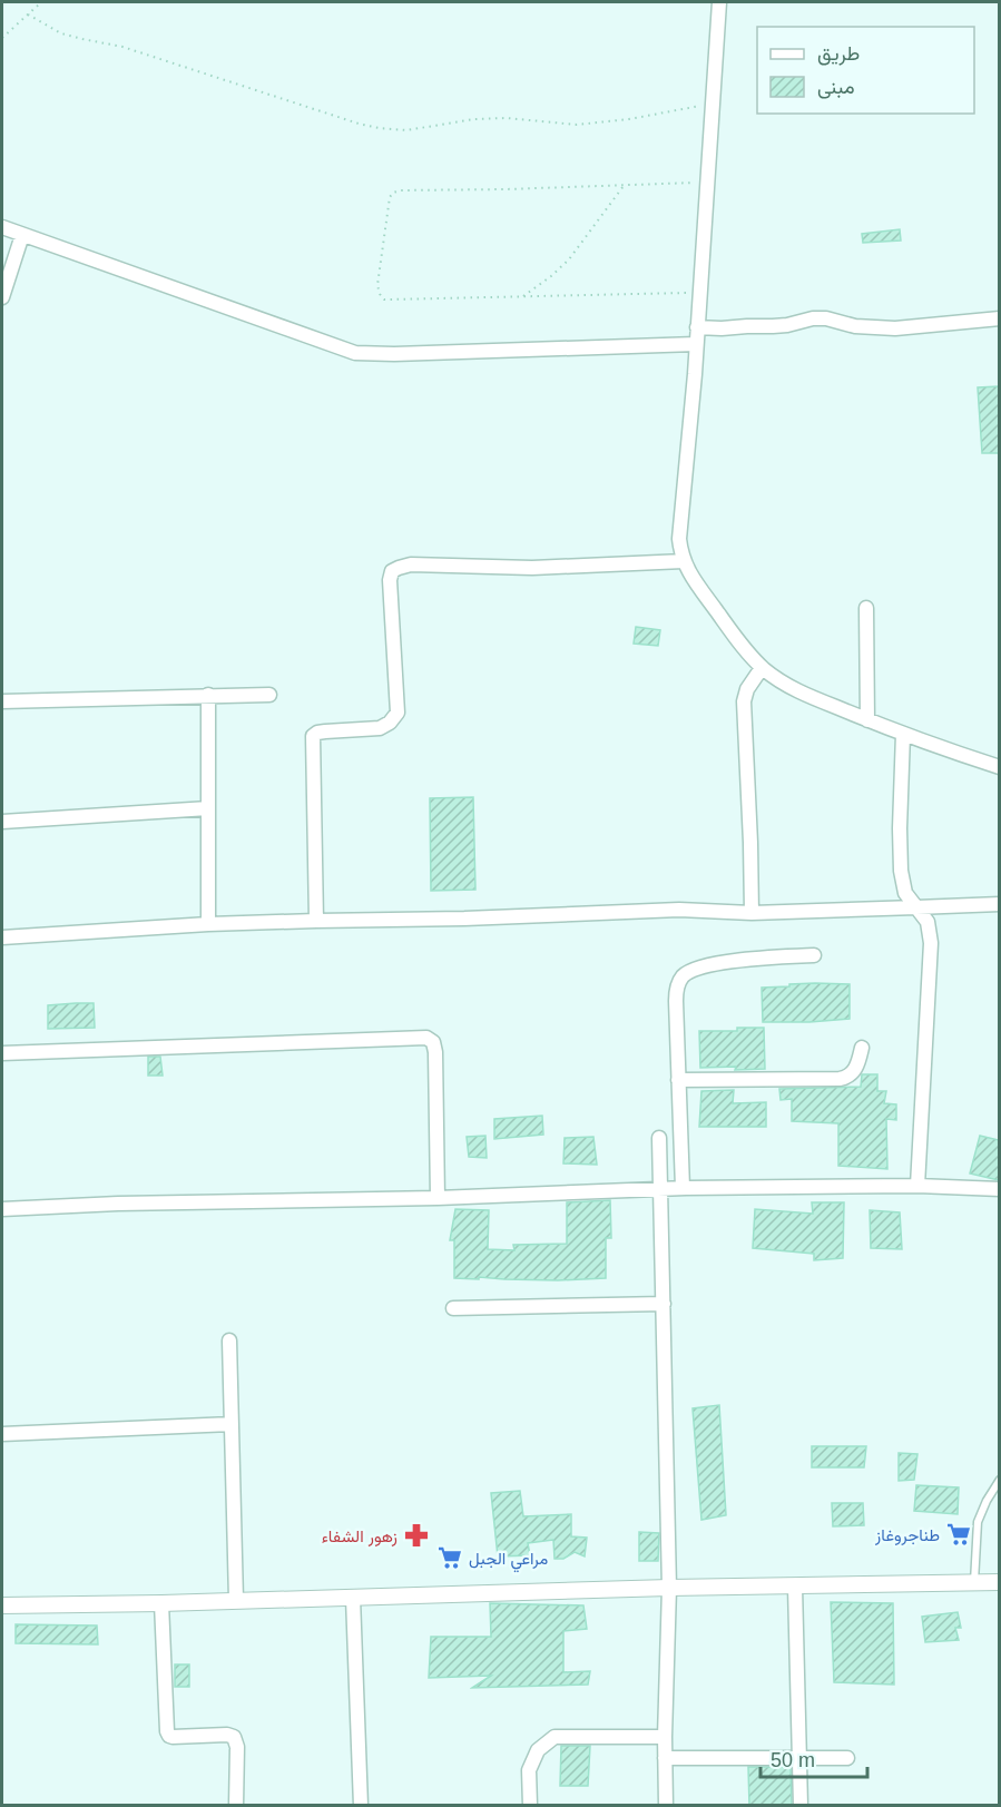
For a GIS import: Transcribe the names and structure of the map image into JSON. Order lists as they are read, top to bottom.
{
  "places": {
    "supermarket": ["طناجروغاز", "مراعي الجبل"],
    "pharmacy": ["زهور الشفاء"]
  },
  "legend": ["طريق", "مبنى"],
  "scale_bar": "50 m"
}
